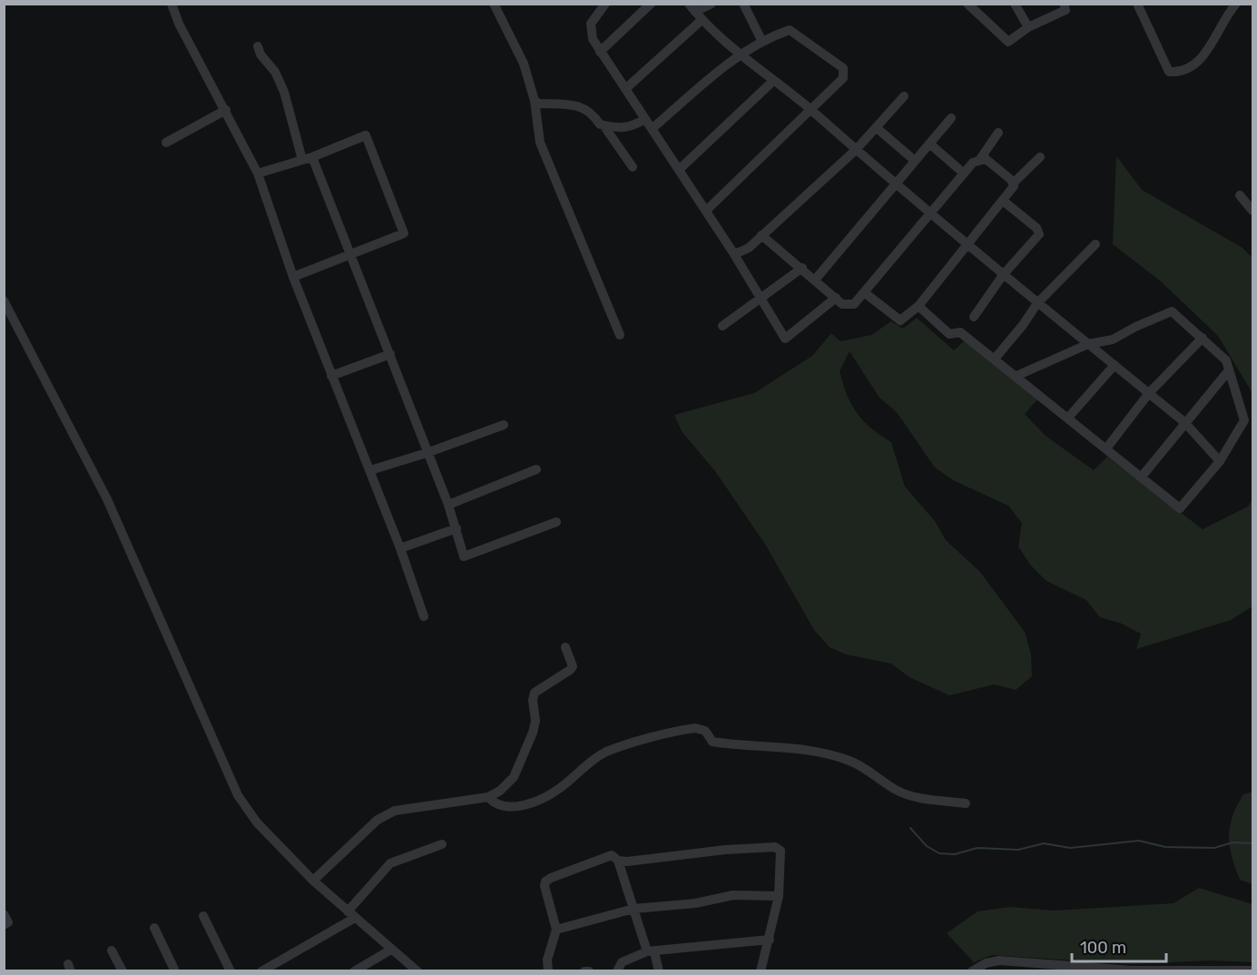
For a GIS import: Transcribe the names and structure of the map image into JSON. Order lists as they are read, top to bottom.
{
  "scale_bar": "100 m"
}
